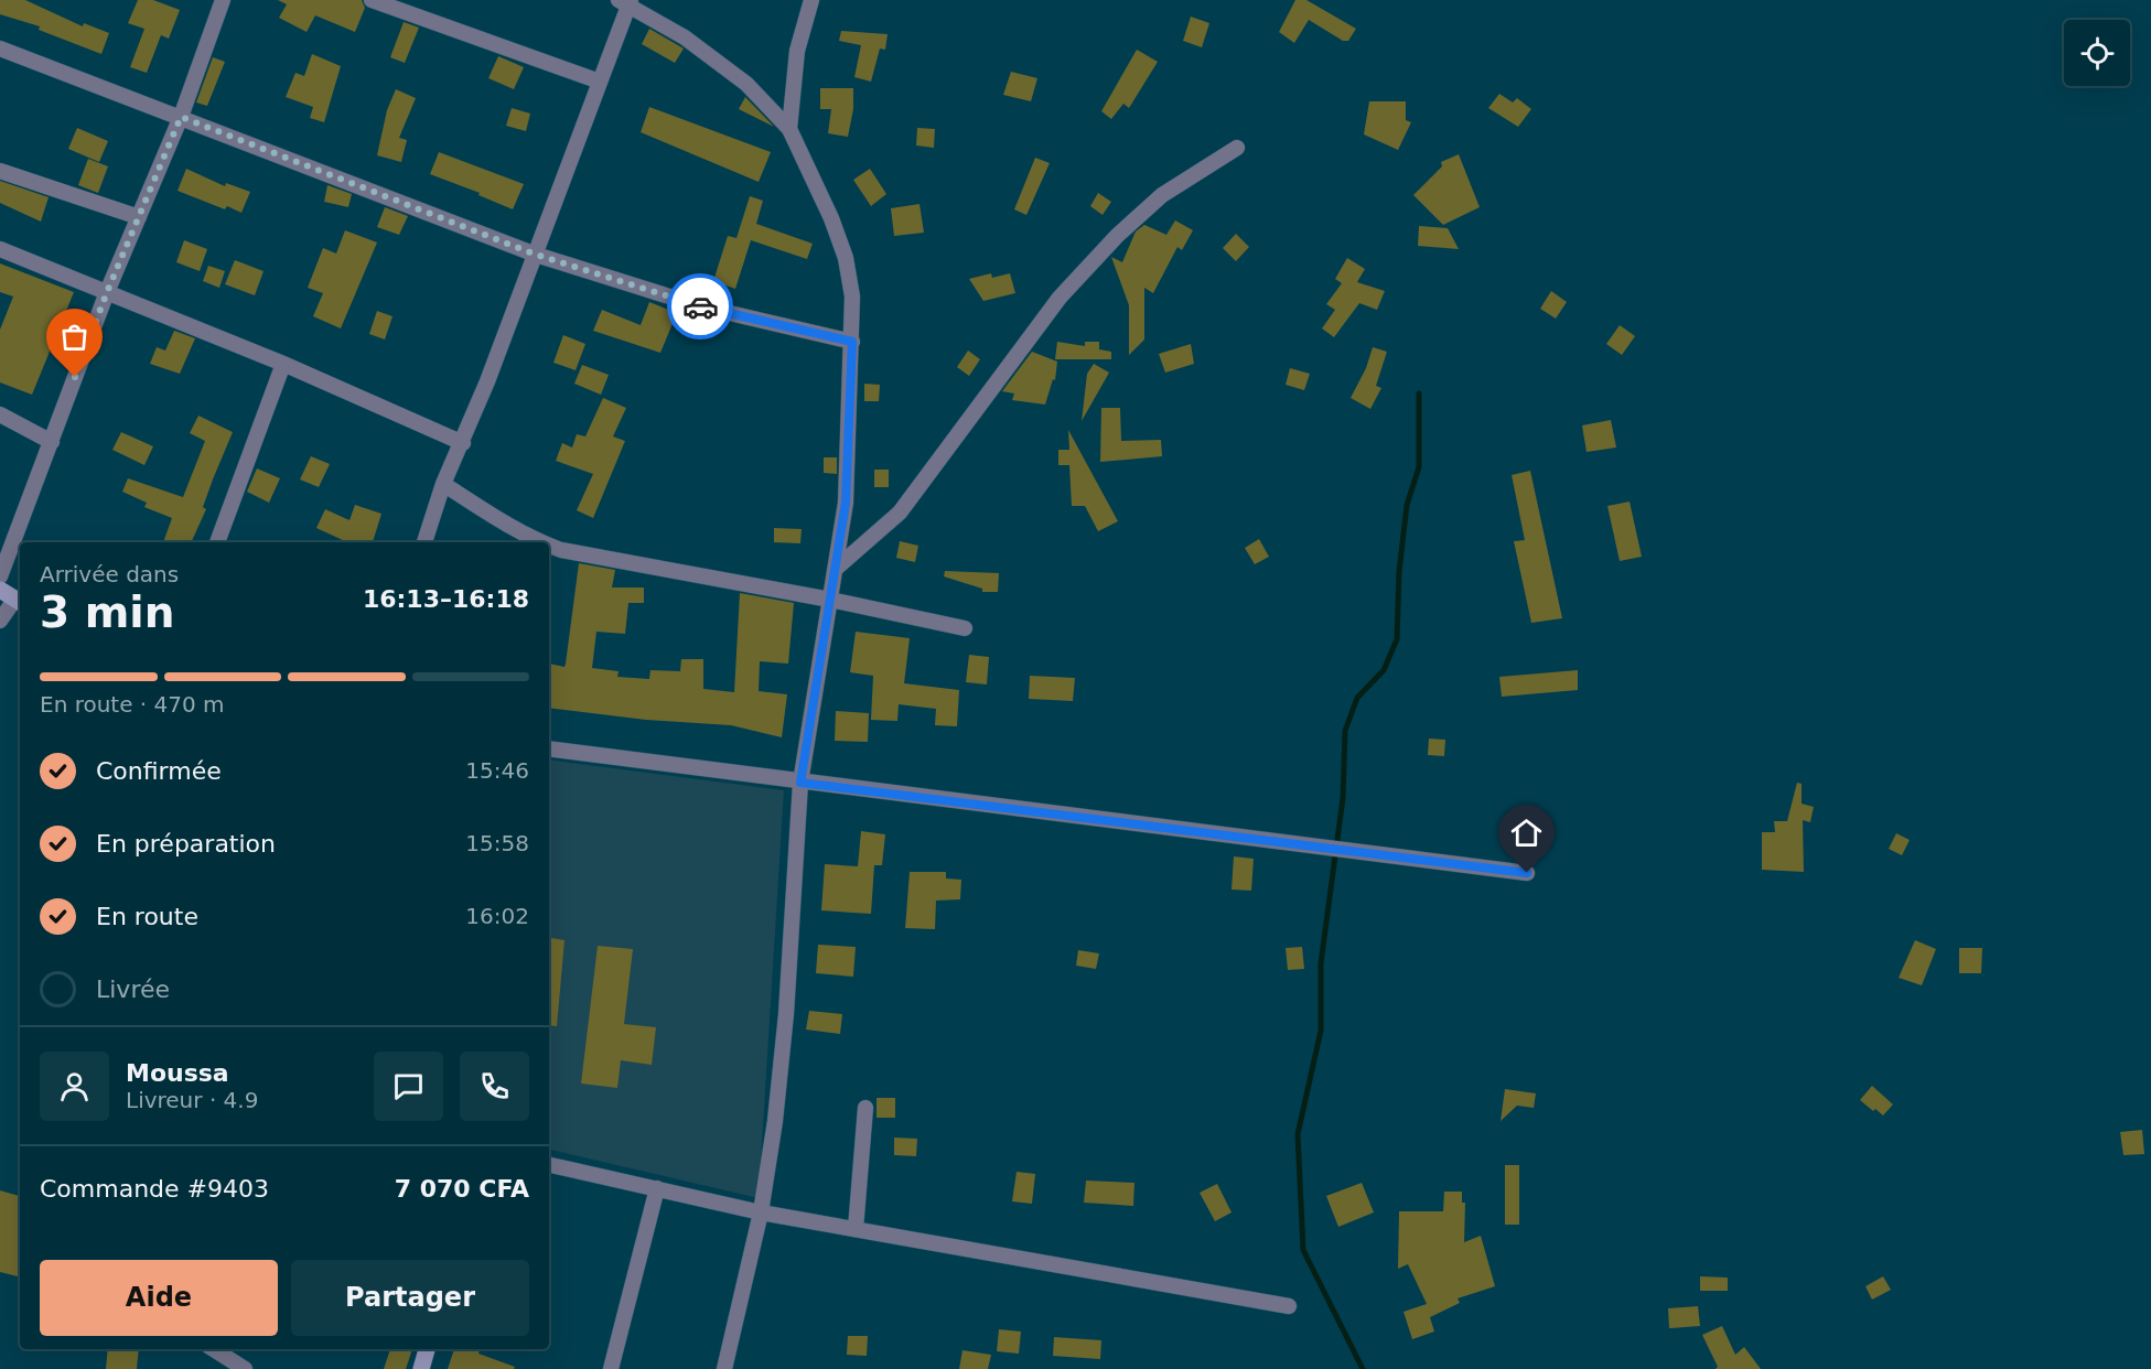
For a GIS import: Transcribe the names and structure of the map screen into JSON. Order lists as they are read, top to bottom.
{
  "page": {
    "heading": ["3 min", "Arrivée dans", "16:13–16:18"],
    "panel": [
      "Moussa",
      "Livreur · 4.9",
      "Commande #9403",
      "7 070 CFA"
    ],
    "bar": "En route · 470 m",
    "list": [
      ["Confirmée", "15:46"],
      ["En préparation", "15:58"],
      ["En route", "16:02"],
      "Livrée"
    ],
    "buttons": ["Aide", "Partager"]
  }
}
